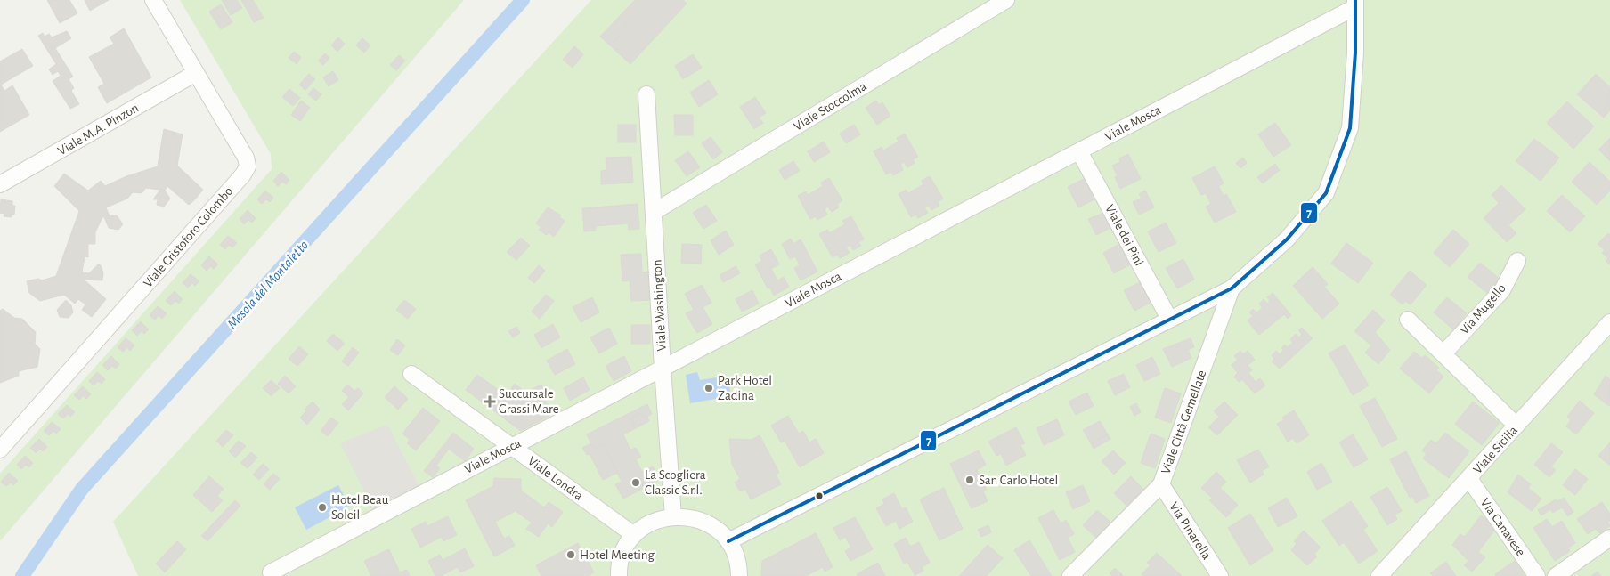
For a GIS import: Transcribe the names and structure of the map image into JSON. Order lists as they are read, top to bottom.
{
  "streets": {
    "street": [
      "Viale Stoccolma",
      "Viale Mosca",
      "Viale M.A. Pinzon",
      "Viale dei Pini",
      "Viale Cristoforo Colombo",
      "Viale Washington",
      "Via Mugello",
      "Viale Città Gemellate",
      "Viale Sicilia",
      "Viale Londra",
      "Via Canavese",
      "Via Pinarella"
    ]
  },
  "crossings": [
    ["Viale Stoccolma", "Viale Washington"],
    ["Viale Mosca", "Viale dei Pini"],
    ["Viale Mosca", "Viale Washington"],
    ["Viale Mosca", "Viale Londra"],
    ["Viale M.A. Pinzon", "Viale Cristoforo Colombo"],
    ["Viale Città Gemellate", "Via Pinarella"],
    ["Viale Sicilia", "Via Canavese"]
  ],
  "water": ["Mesola del Montaletto"],
  "places": {
    "other": [
      "Park Hotel Zadina",
      "San Carlo Hotel",
      "La Scogliera Classic S.r.l.",
      "Hotel Beau Soleil",
      "Hotel Meeting"
    ],
    "health": ["Succursale Grassi Mare"]
  },
  "lines": ["transit line 7"]
}
